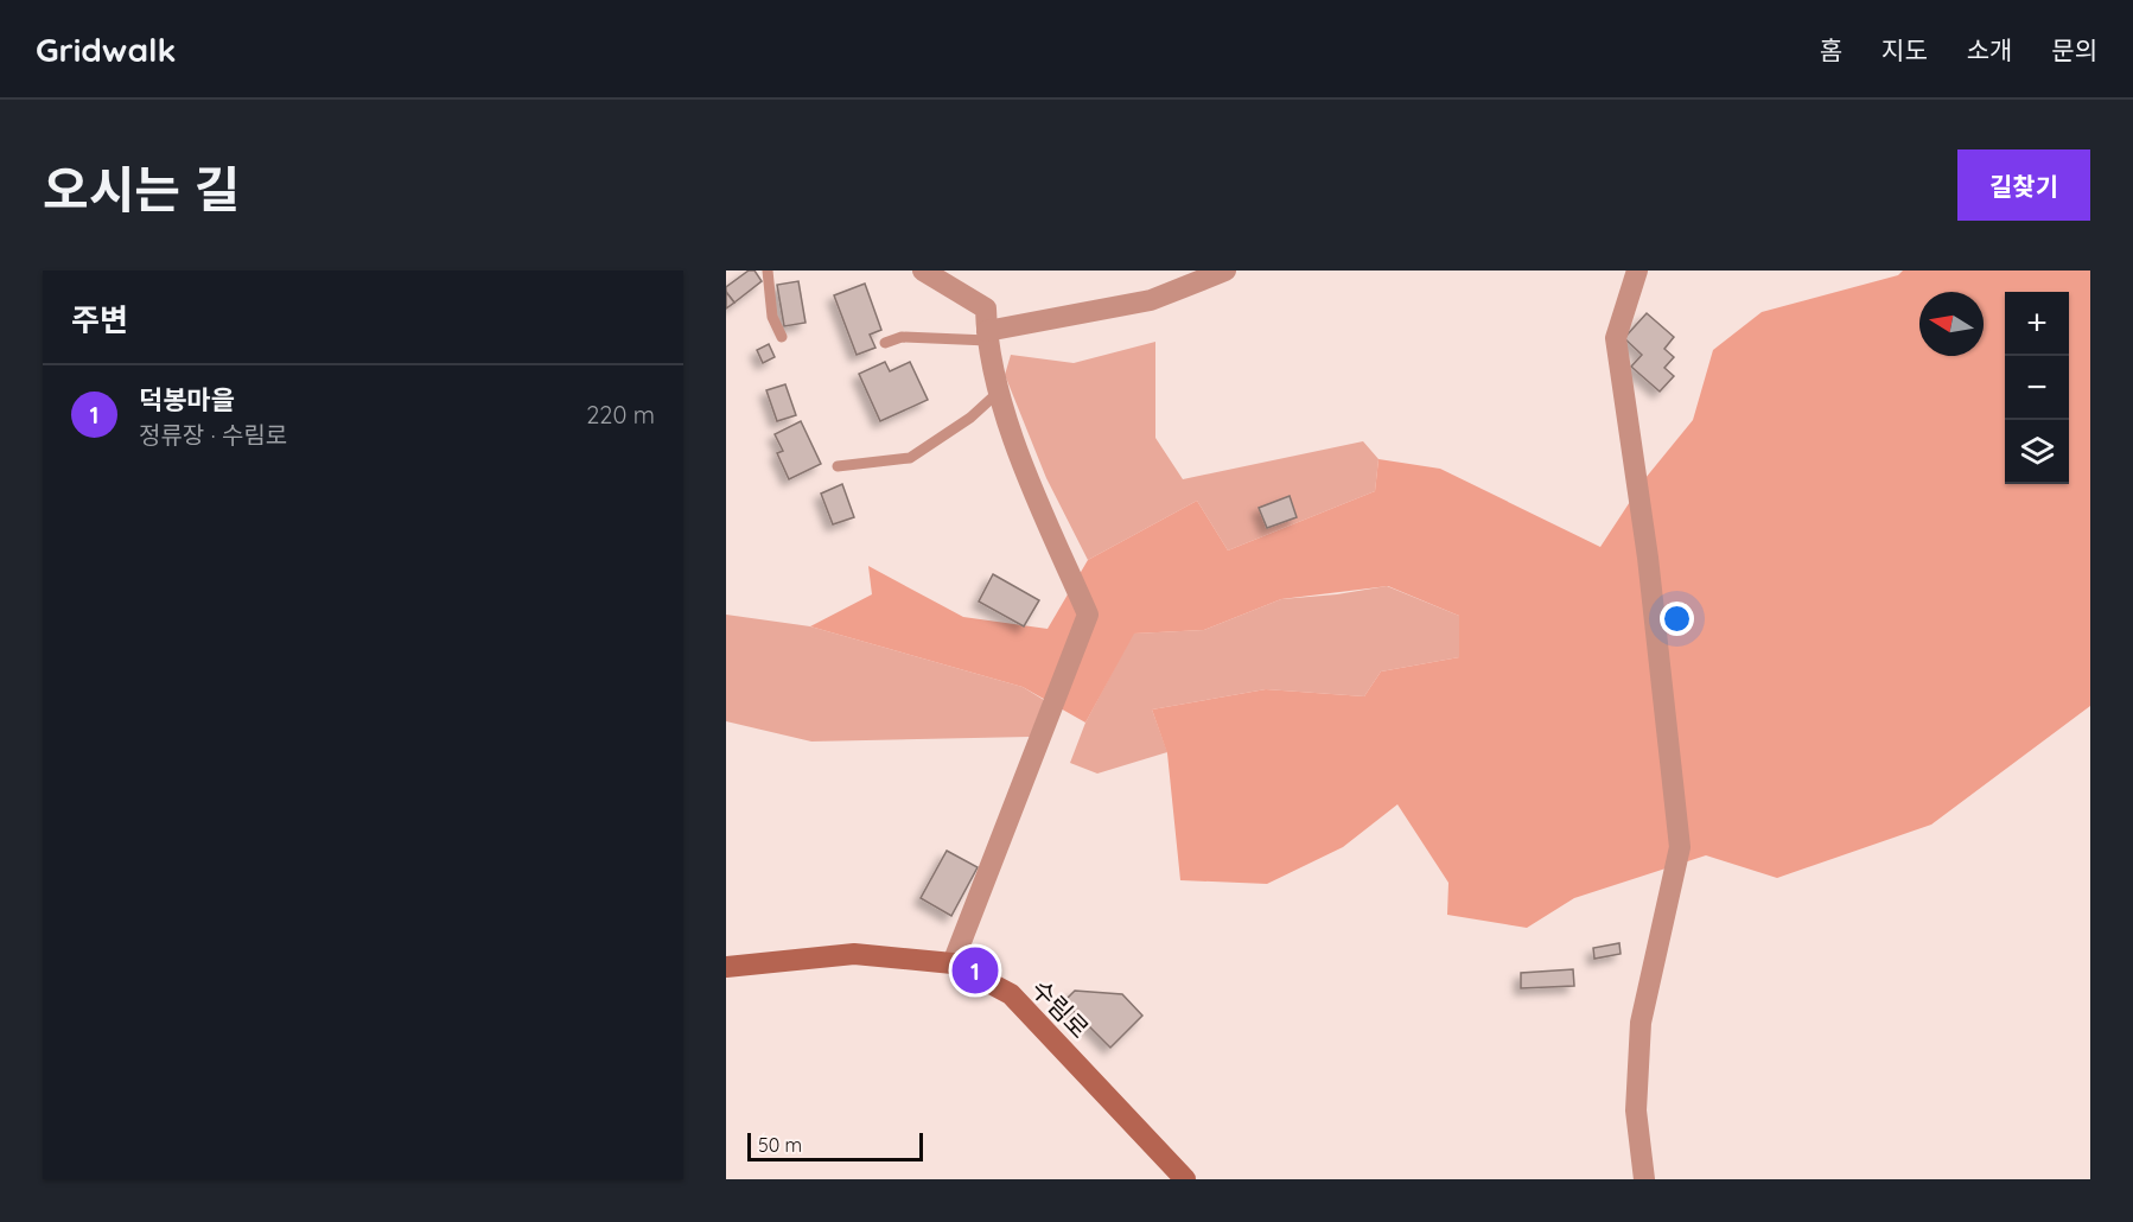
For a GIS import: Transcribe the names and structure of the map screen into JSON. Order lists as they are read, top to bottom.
{
  "streets": {
    "main road": ["수림로"]
  },
  "scale_bar": "50 m",
  "north": "left",
  "page": {
    "header": "Gridwalk",
    "nav": [
      "홈",
      "지도",
      "소개",
      "문의"
    ],
    "title": "오시는 길",
    "buttons": "길찾기",
    "heading": "주변",
    "map_buttons": ["+", "−"],
    "list": [
      {
        "mark": "1",
        "name": "덕봉마을",
        "note": "정류장 · 수림로",
        "value": "220 m"
      }
    ],
    "pins": "1",
    "scale": "50 m"
  }
}
